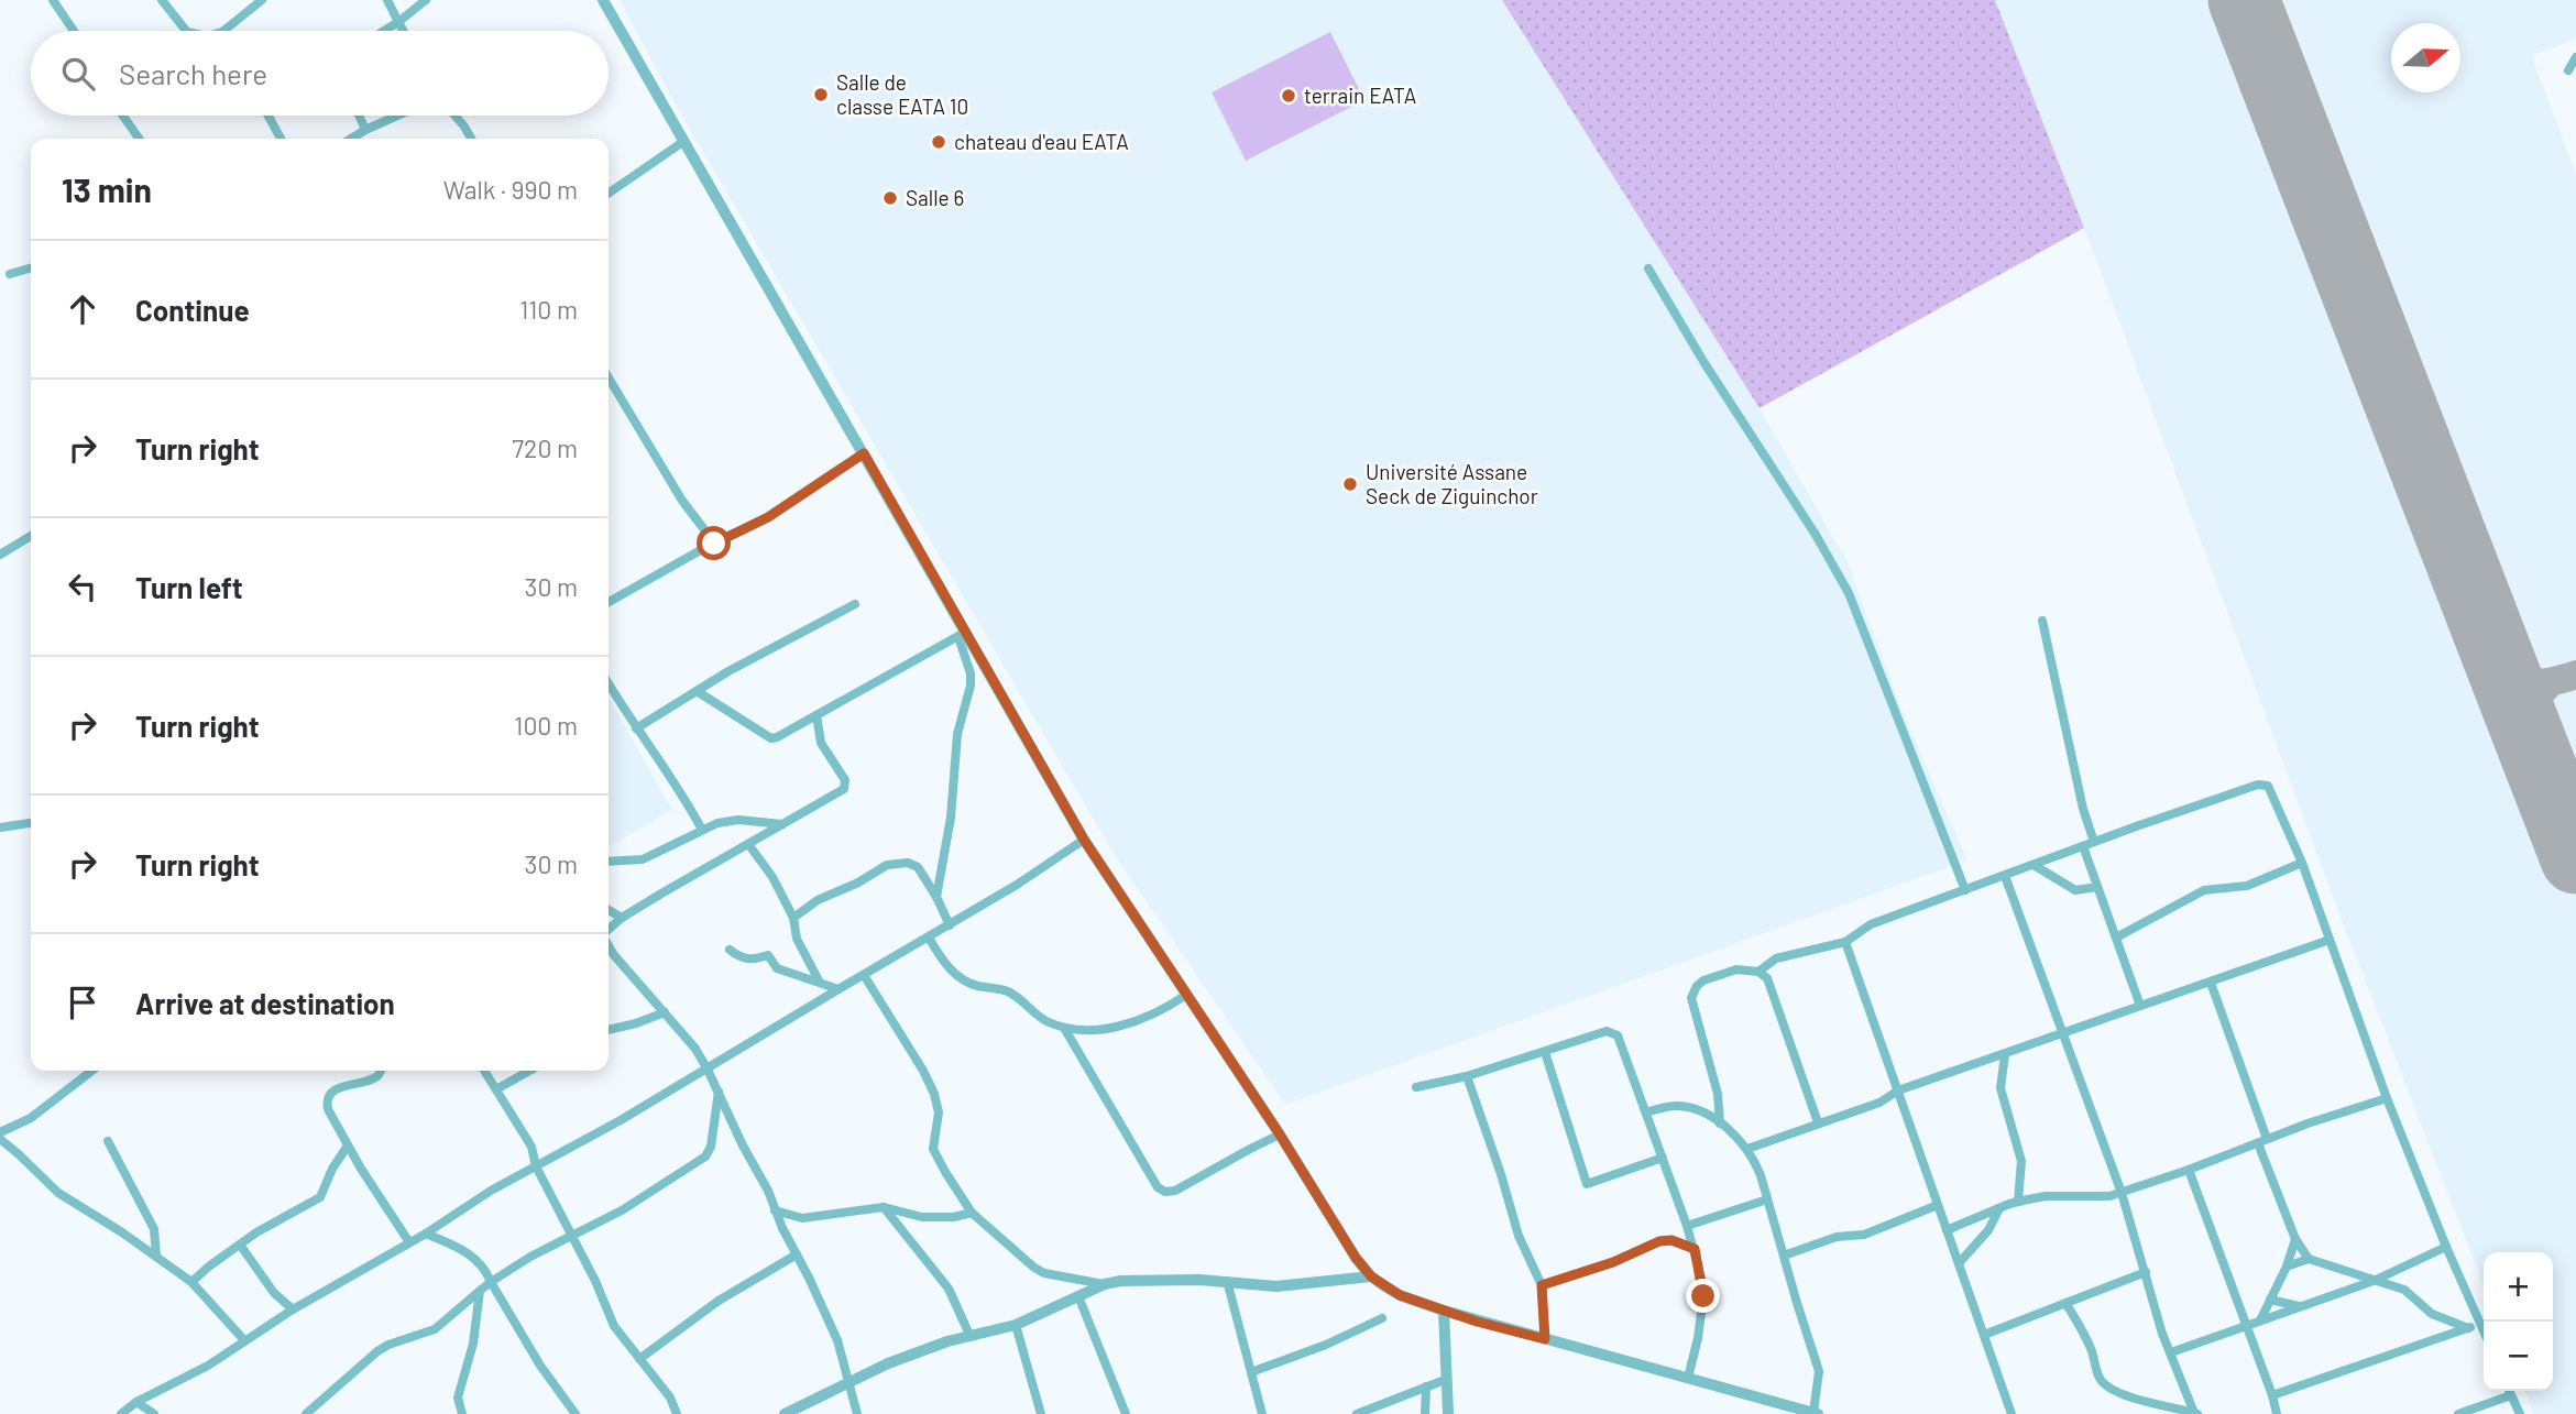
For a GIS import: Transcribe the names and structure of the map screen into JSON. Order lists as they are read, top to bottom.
{
  "places": [
    "Salle de classe EATA 10",
    "terrain EATA",
    "chateau d'eau EATA",
    "Salle 6",
    "Université Assane Seck de Ziguinchor"
  ],
  "north": "right",
  "page": {
    "search": "Search here",
    "heading": ["13 min", "Walk · 990 m"],
    "list": [
      ["Continue", "110 m"],
      ["Turn right", "720 m"],
      ["Turn left", "30 m"],
      ["Turn right", "100 m"],
      ["Turn right", "30 m"],
      "Arrive at destination"
    ],
    "map_buttons": ["+", "−"]
  }
}
